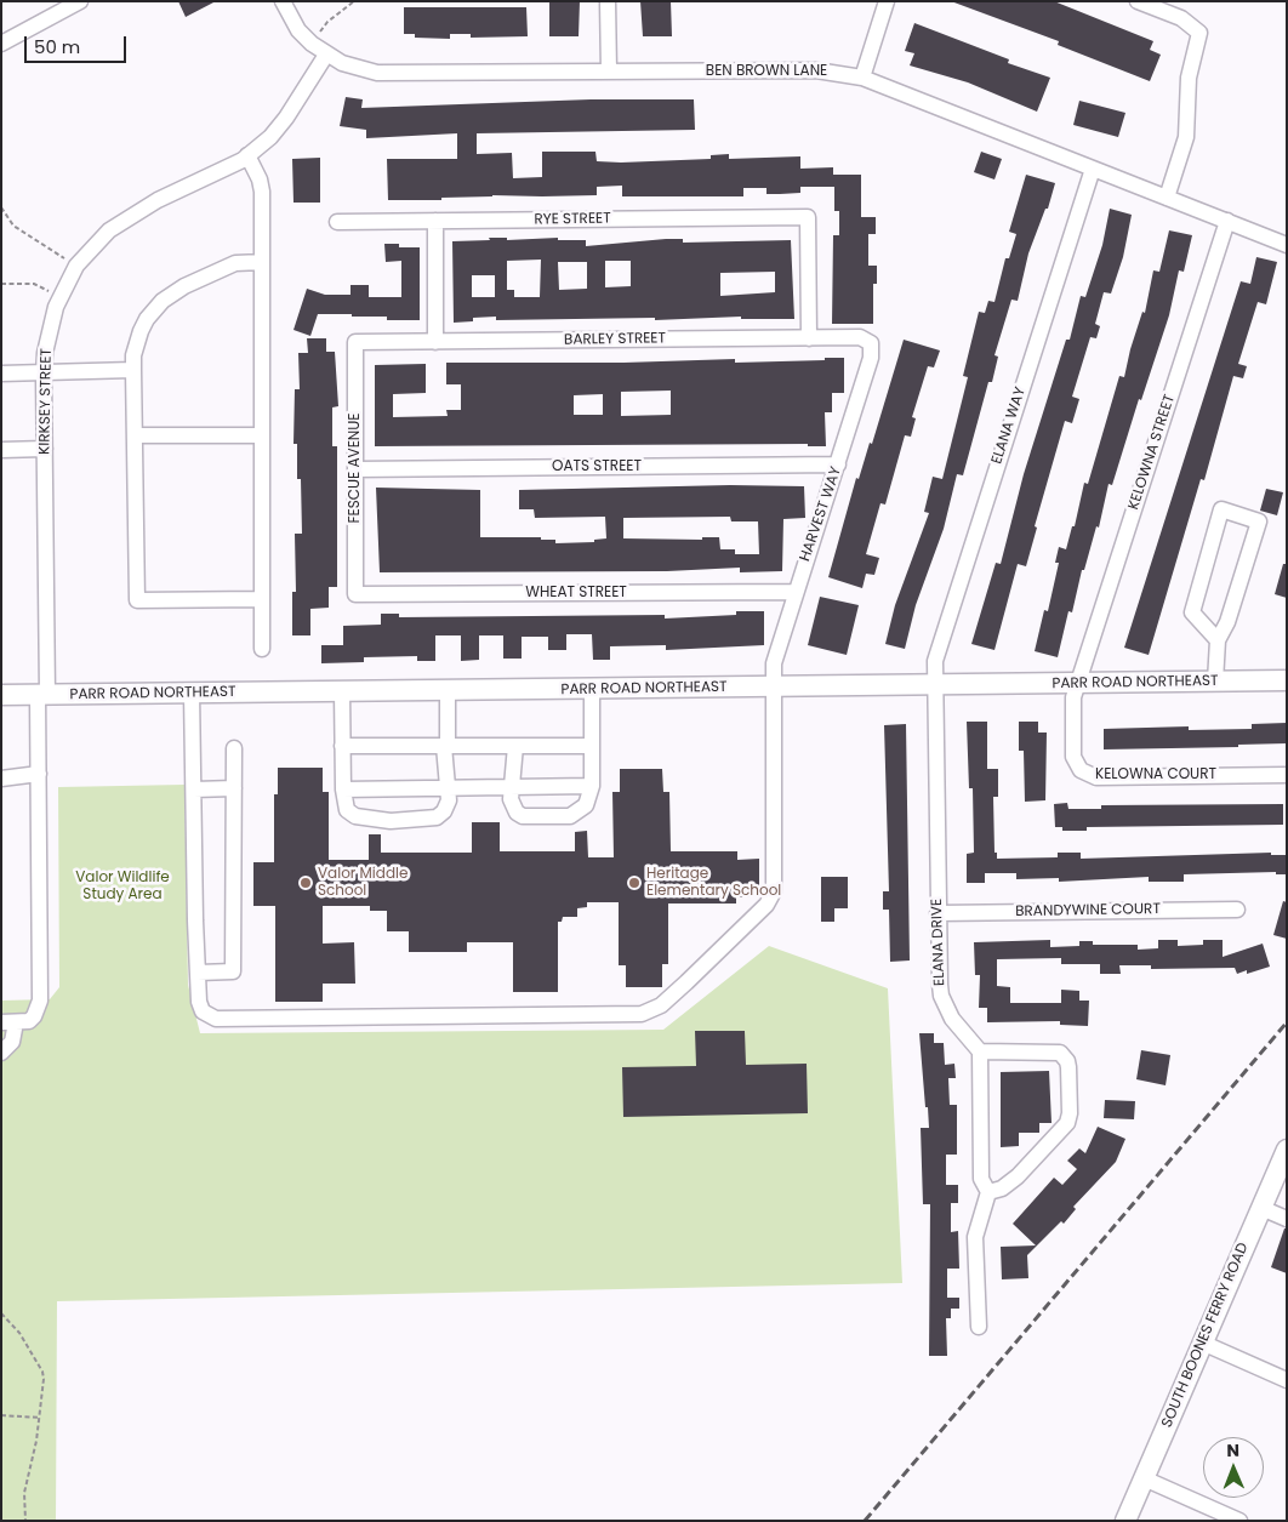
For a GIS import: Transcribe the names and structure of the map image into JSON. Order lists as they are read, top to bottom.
{
  "streets": {
    "main road": ["PARR ROAD NORTHEAST", "SOUTH BOONES FERRY ROAD"],
    "street": [
      "BEN BROWN LANE",
      "RYE STREET",
      "BARLEY STREET",
      "KIRKSEY STREET",
      "ELANA WAY",
      "KELOWNA STREET",
      "OATS STREET",
      "FESCUE AVENUE",
      "HARVEST WAY",
      "WHEAT STREET",
      "KELOWNA COURT",
      "BRANDYWINE COURT",
      "ELANA DRIVE"
    ]
  },
  "crossings": [
    ["BEN BROWN LANE", "KIRKSEY STREET"],
    ["BEN BROWN LANE", "ELANA WAY"],
    ["BEN BROWN LANE", "KELOWNA STREET"],
    ["RYE STREET", "BARLEY STREET"],
    ["BARLEY STREET", "FESCUE AVENUE"],
    ["BARLEY STREET", "HARVEST WAY"],
    ["KIRKSEY STREET", "PARR ROAD NORTHEAST"],
    ["ELANA WAY", "PARR ROAD NORTHEAST"],
    ["ELANA WAY", "ELANA DRIVE"],
    ["KELOWNA STREET", "PARR ROAD NORTHEAST"],
    ["KELOWNA STREET", "KELOWNA COURT"],
    ["OATS STREET", "FESCUE AVENUE"],
    ["OATS STREET", "HARVEST WAY"],
    ["FESCUE AVENUE", "WHEAT STREET"],
    ["HARVEST WAY", "WHEAT STREET"],
    ["HARVEST WAY", "PARR ROAD NORTHEAST"],
    ["PARR ROAD NORTHEAST", "KELOWNA COURT"],
    ["PARR ROAD NORTHEAST", "ELANA DRIVE"],
    ["BRANDYWINE COURT", "ELANA DRIVE"]
  ],
  "parks": ["Valor Wildlife Study Area"],
  "places": ["Valor Middle School", "Heritage Elementary School"],
  "scale_bar": "50 m",
  "north": "top"
}
